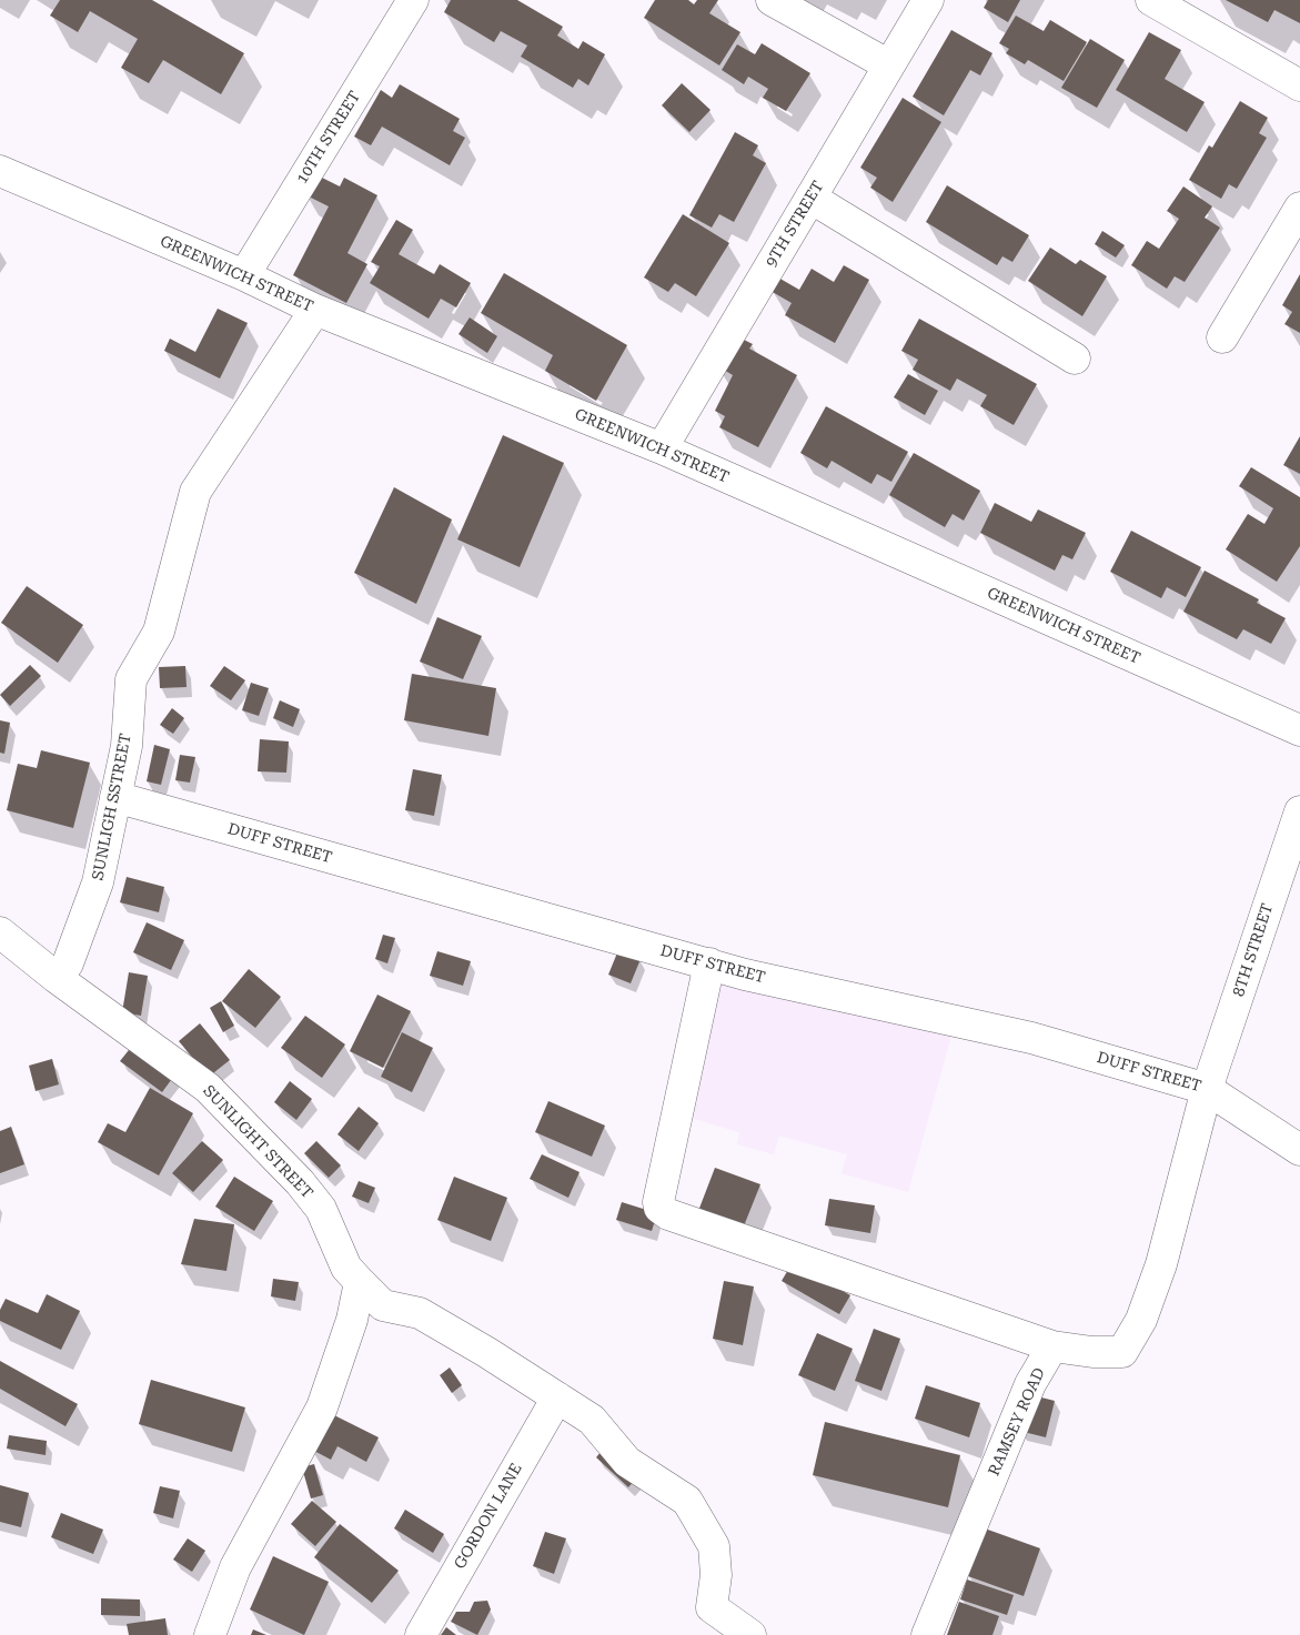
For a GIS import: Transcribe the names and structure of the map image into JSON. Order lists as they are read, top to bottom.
{
  "streets": {
    "street": [
      "10TH STREET",
      "9TH STREET",
      "GREENWICH STREET",
      "SUNLIGH SSTREET",
      "DUFF STREET",
      "8TH STREET",
      "SUNLIGHT STREET",
      "RAMSEY ROAD",
      "GORDON LANE"
    ]
  },
  "crossings": [
    ["10TH STREET", "GREENWICH STREET"],
    ["9TH STREET", "GREENWICH STREET"],
    ["GREENWICH STREET", "SUNLIGH SSTREET"],
    ["SUNLIGH SSTREET", "DUFF STREET"],
    ["SUNLIGH SSTREET", "SUNLIGHT STREET"],
    ["DUFF STREET", "8TH STREET"],
    ["SUNLIGHT STREET", "GORDON LANE"]
  ]
}
